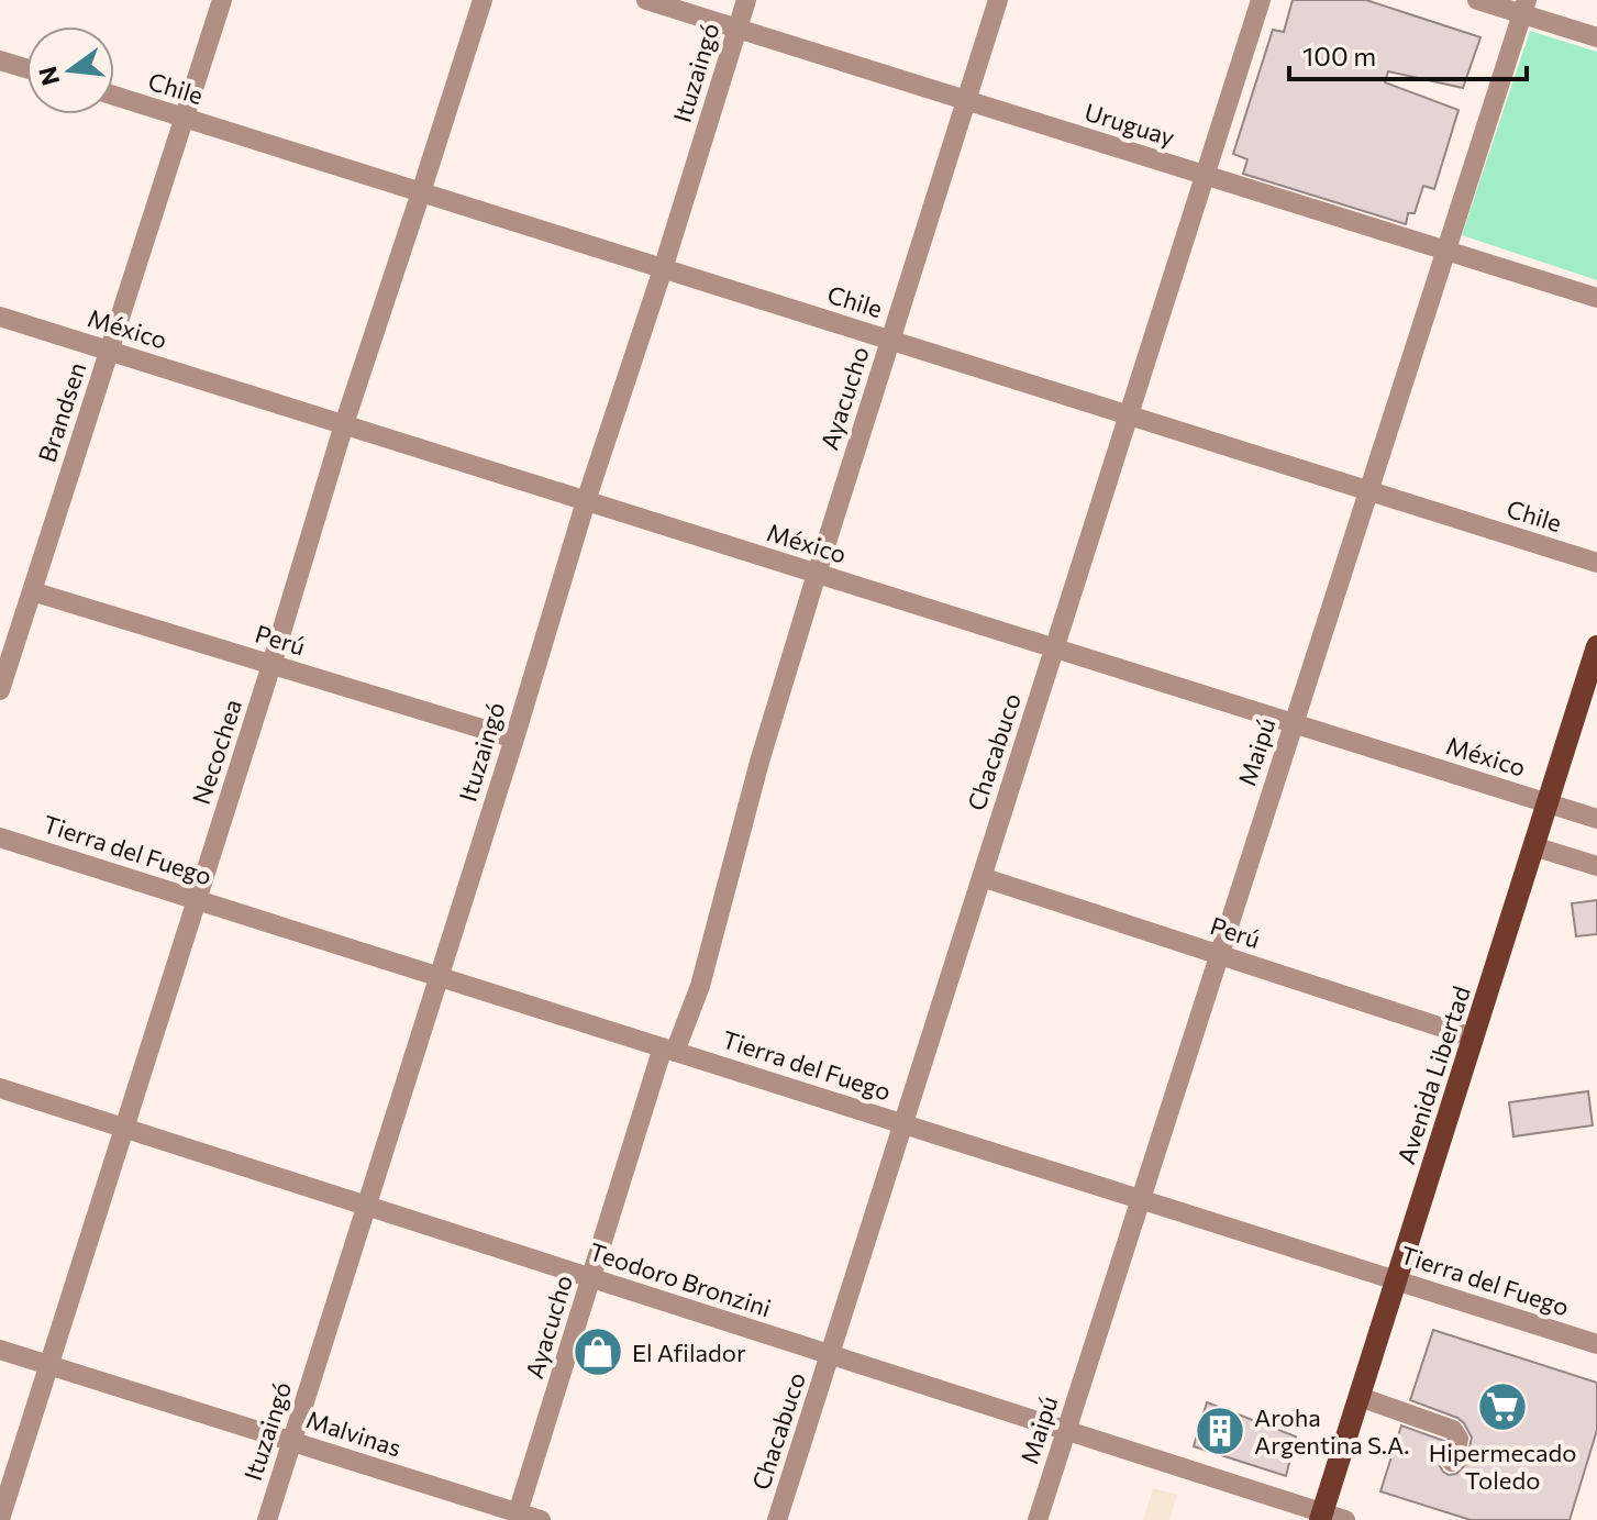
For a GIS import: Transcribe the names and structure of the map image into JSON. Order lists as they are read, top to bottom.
{
  "streets": {
    "main road": ["Avenida Libertad"],
    "street": [
      "Ituzaingó",
      "Chile",
      "Uruguay",
      "México",
      "Ayacucho",
      "Brandsen",
      "Perú",
      "Necochea",
      "Chacabuco",
      "Maipú",
      "Tierra del Fuego",
      "Teodoro Bronzini",
      "Malvinas"
    ]
  },
  "crossings": [
    ["Ituzaingó", "Chile"],
    ["Ituzaingó", "Uruguay"],
    ["Ituzaingó", "México"],
    ["Ituzaingó", "Perú"],
    ["Ituzaingó", "Tierra del Fuego"],
    ["Ituzaingó", "Teodoro Bronzini"],
    ["Ituzaingó", "Malvinas"],
    ["Chile", "Ayacucho"],
    ["Chile", "Brandsen"],
    ["Chile", "Necochea"],
    ["Chile", "Chacabuco"],
    ["Chile", "Maipú"],
    ["Uruguay", "Ayacucho"],
    ["Uruguay", "Chacabuco"],
    ["Uruguay", "Maipú"],
    ["México", "Ayacucho"],
    ["México", "Brandsen"],
    ["México", "Necochea"],
    ["México", "Chacabuco"],
    ["México", "Maipú"],
    ["México", "Avenida Libertad"],
    ["Ayacucho", "Tierra del Fuego"],
    ["Ayacucho", "Teodoro Bronzini"],
    ["Ayacucho", "Malvinas"],
    ["Brandsen", "Perú"],
    ["Perú", "Necochea"],
    ["Perú", "Chacabuco"],
    ["Perú", "Maipú"],
    ["Perú", "Avenida Libertad"],
    ["Necochea", "Tierra del Fuego"],
    ["Necochea", "Teodoro Bronzini"],
    ["Necochea", "Malvinas"],
    ["Chacabuco", "Tierra del Fuego"],
    ["Chacabuco", "Teodoro Bronzini"],
    ["Maipú", "Tierra del Fuego"],
    ["Maipú", "Teodoro Bronzini"],
    ["Tierra del Fuego", "Avenida Libertad"],
    ["Avenida Libertad", "Teodoro Bronzini"]
  ],
  "places": {
    "shop": ["El Afilador"],
    "supermarket": ["Hipermecado Toledo"],
    "building": ["Aroha Argentina S.A."]
  },
  "scale_bar": "100 m",
  "north": "left"
}
